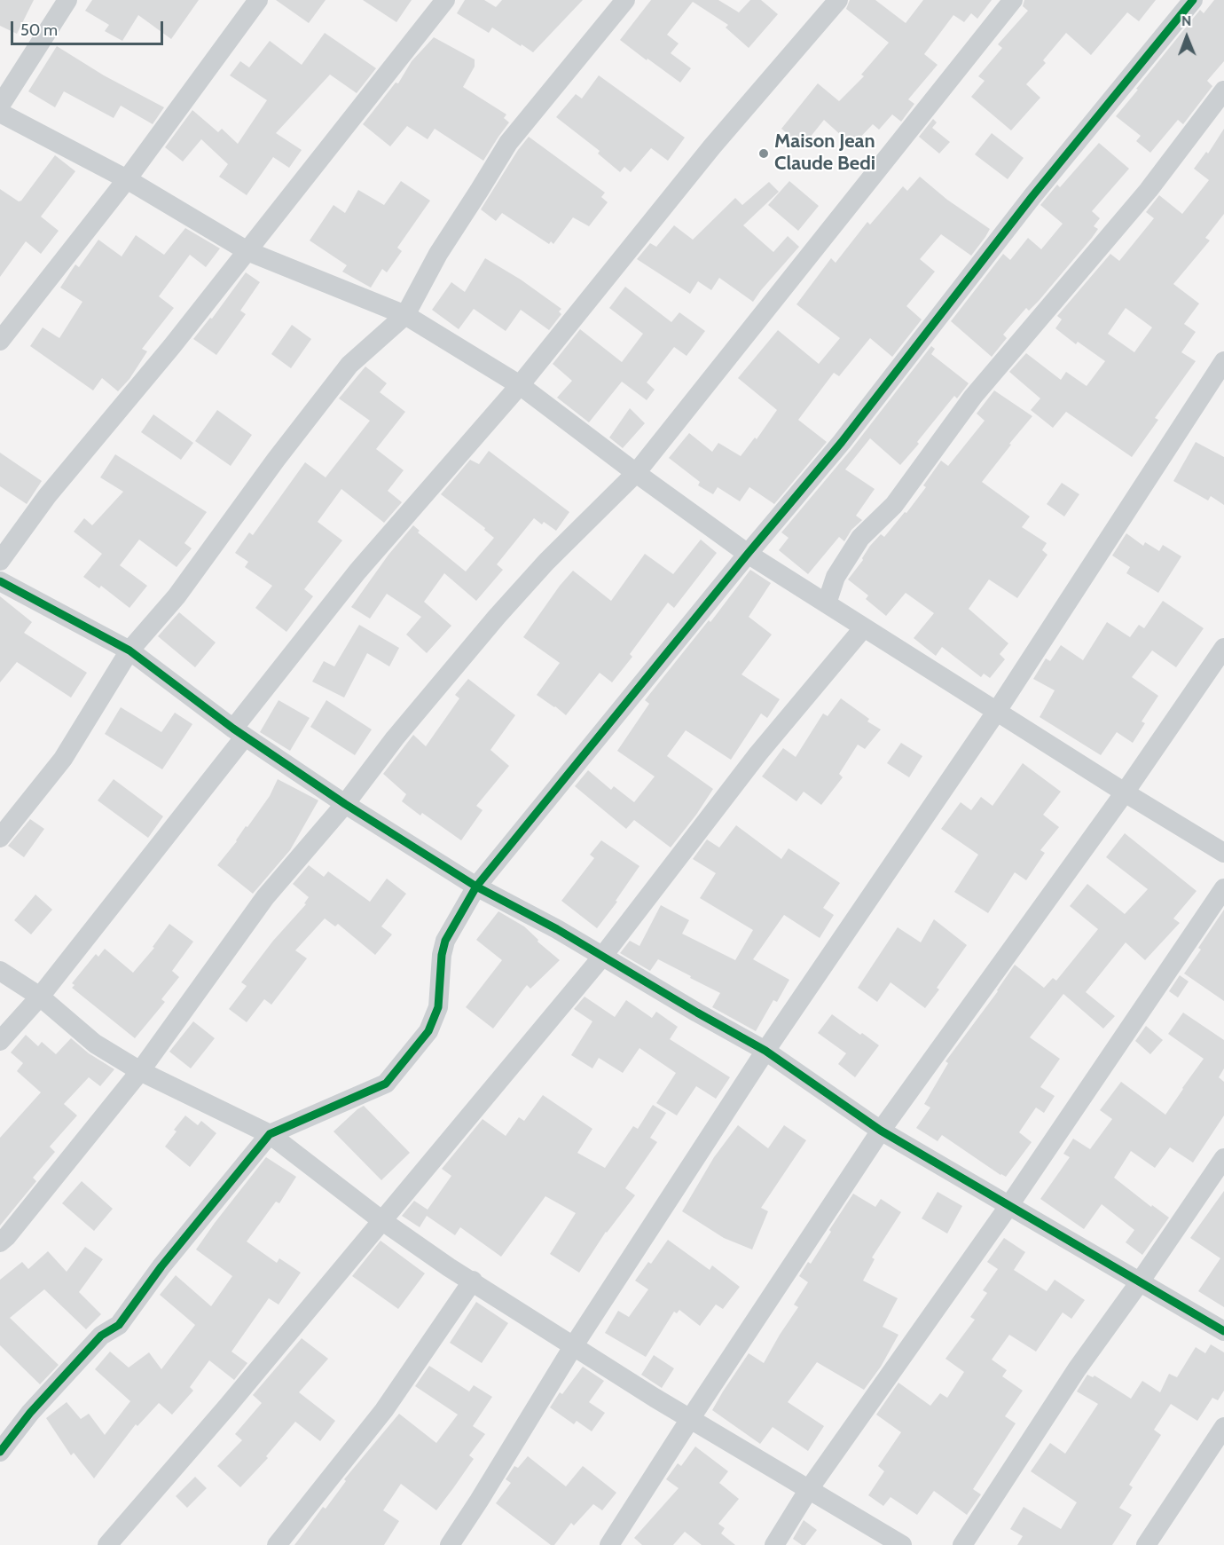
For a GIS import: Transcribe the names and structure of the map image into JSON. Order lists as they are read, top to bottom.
{
  "places": ["Maison Jean Claude Bedi"],
  "scale_bar": "50 m",
  "north": "top"
}
